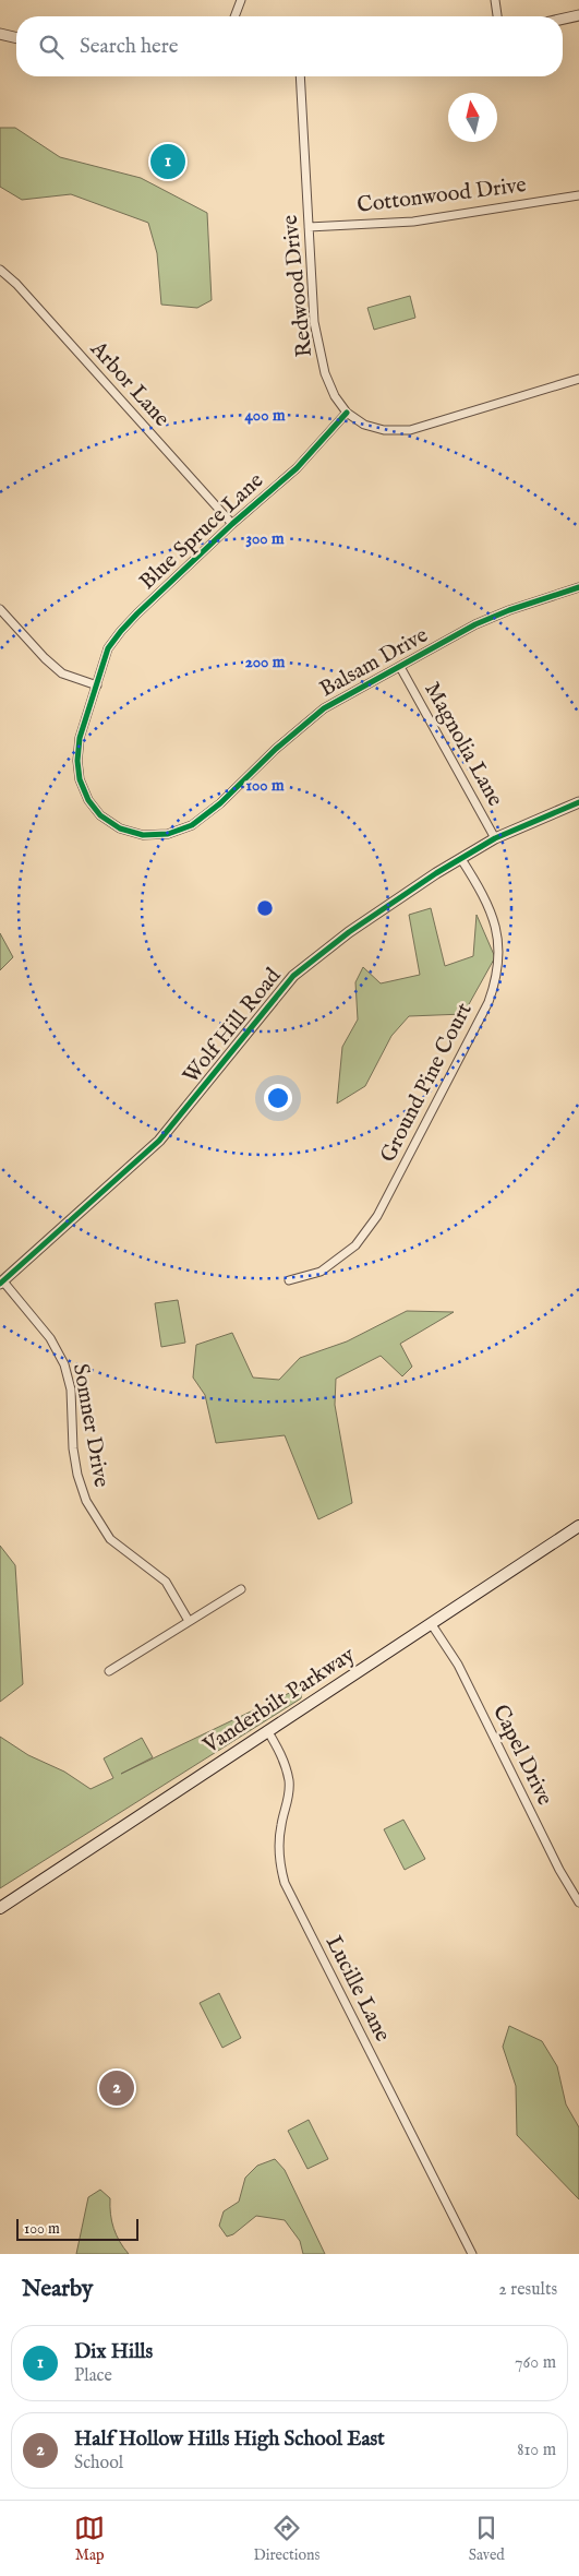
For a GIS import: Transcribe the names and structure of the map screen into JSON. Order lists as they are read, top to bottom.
{
  "streets": {
    "main road": ["Vanderbilt Parkway"],
    "street": [
      "Cottonwood Drive",
      "Redwood Drive",
      "Arbor Lane",
      "Blue Spruce Lane",
      "Balsam Drive",
      "Magnolia Lane",
      "Wolf Hill Road",
      "Ground Pine Court",
      "Somner Drive",
      "Capel Drive",
      "Lucille Lane"
    ]
  },
  "crossings": [
    ["Cottonwood Drive", "Redwood Drive"],
    ["Redwood Drive", "Blue Spruce Lane"],
    ["Arbor Lane", "Blue Spruce Lane"],
    ["Blue Spruce Lane", "Balsam Drive"],
    ["Balsam Drive", "Magnolia Lane"],
    ["Magnolia Lane", "Wolf Hill Road"],
    ["Wolf Hill Road", "Ground Pine Court"],
    ["Wolf Hill Road", "Somner Drive"],
    ["Vanderbilt Parkway", "Capel Drive"],
    ["Vanderbilt Parkway", "Lucille Lane"]
  ],
  "scale_bar": "100 m",
  "north": "top",
  "page": {
    "search": "Search here",
    "pins": ["1", "2"],
    "scale": "100 m",
    "heading": ["Nearby", "2 results"],
    "list": [
      {
        "mark": "1",
        "name": "Dix Hills",
        "note": "Place",
        "value": "760 m"
      },
      {
        "mark": "2",
        "name": "Half Hollow Hills High School East",
        "note": "School",
        "value": "810 m"
      }
    ],
    "nav": ["Map", "Directions", "Saved"]
  },
  "rings": [
    "400 m",
    "300 m",
    "200 m",
    "100 m"
  ]
}
